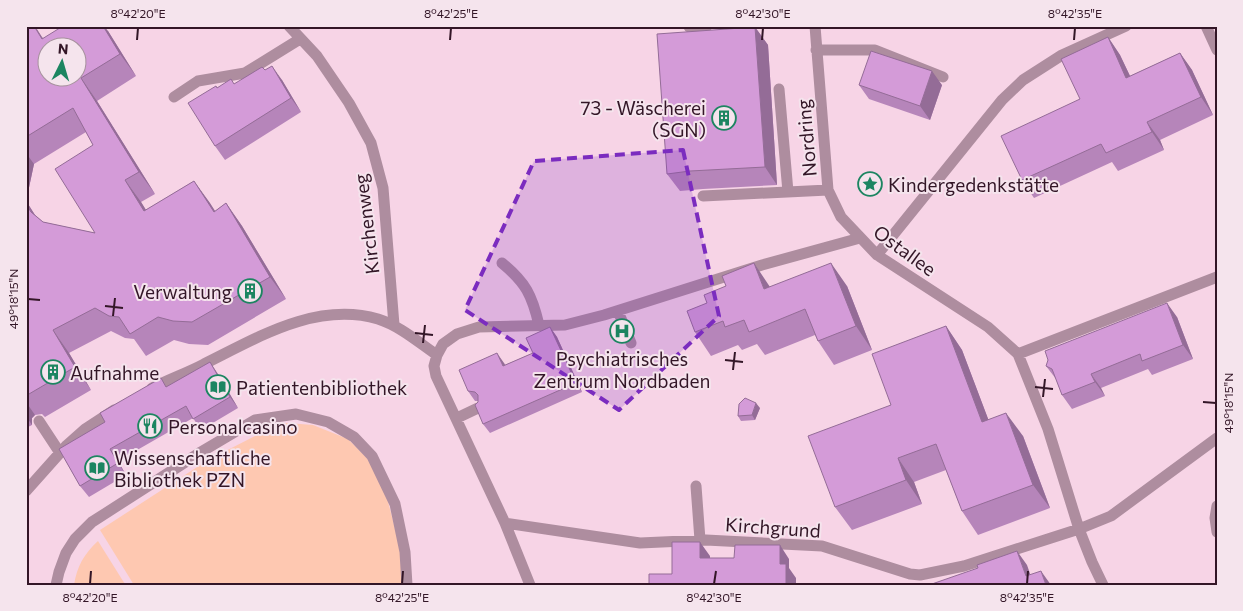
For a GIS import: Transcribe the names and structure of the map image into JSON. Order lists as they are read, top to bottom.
{
  "streets": {
    "lane": [
      "Nordring",
      "Kirchenweg",
      "Ostallee",
      "Kirchgrund"
    ]
  },
  "crossings": [
    ["Nordring", "Ostallee"],
    ["Ostallee", "Kirchgrund"]
  ],
  "places": {
    "building": ["73 - Wäscherei (SGN)", "Verwaltung", "Aufnahme"],
    "place": ["Kindergedenkstätte"],
    "hospital": ["Psychiatrisches Zentrum Nordbaden"],
    "library": ["Patientenbibliothek", "Wissenschaftliche Bibliothek PZN"],
    "restaurant": ["Personalcasino"]
  },
  "north": "top",
  "coordinates": [
    "8°42'20\"E",
    "8°42'25\"E",
    "8°42'30\"E",
    "8°42'35\"E",
    "49°18'15\"N"
  ]
}
